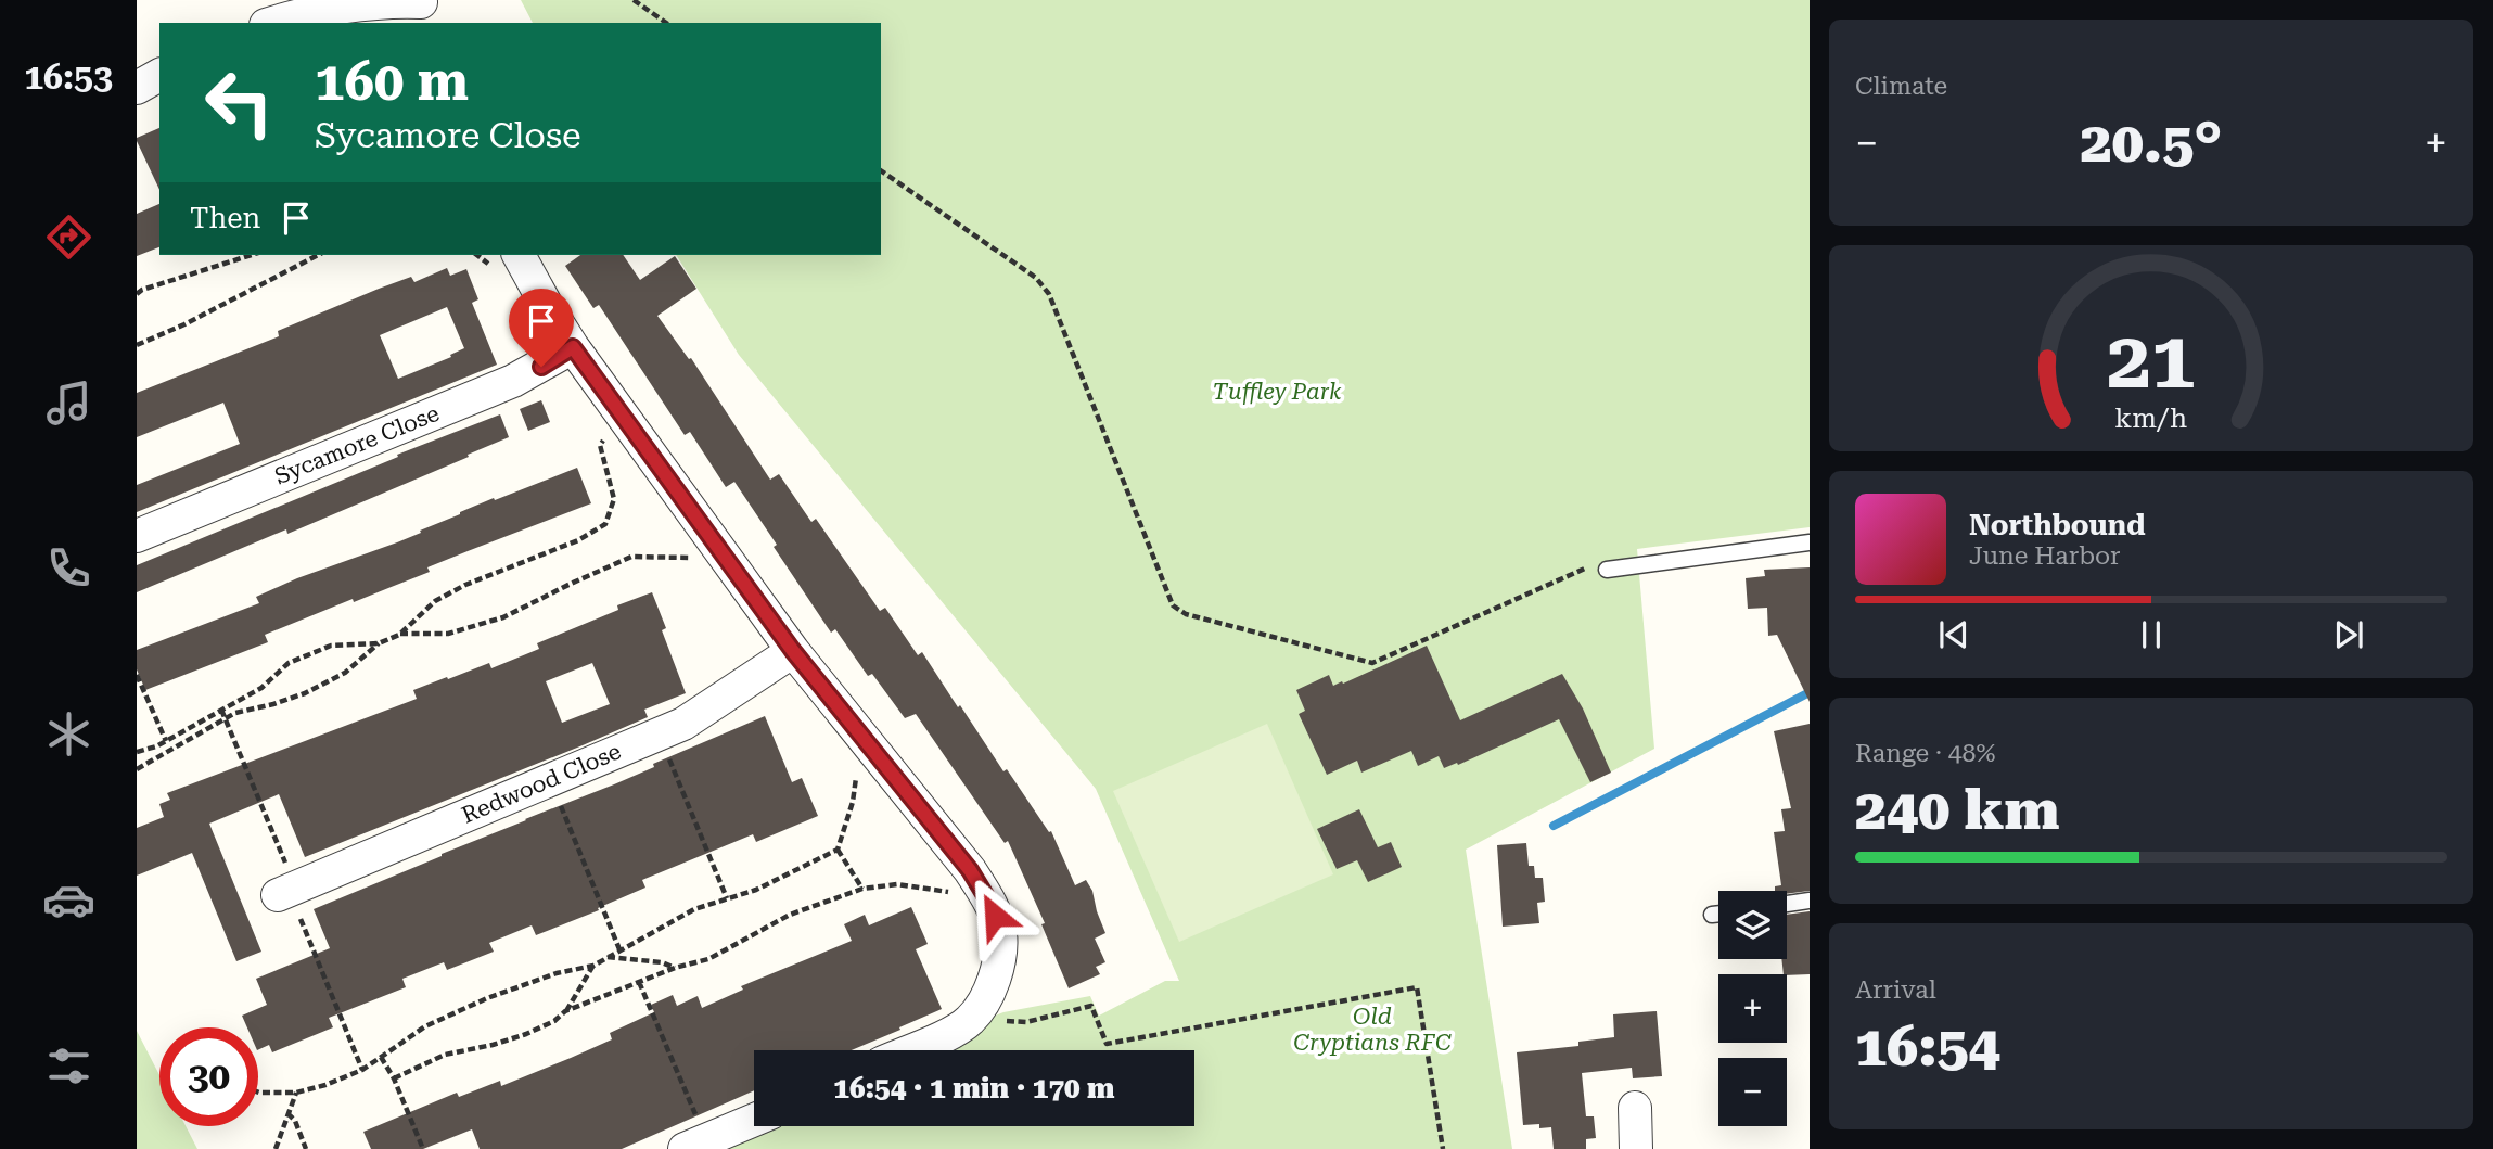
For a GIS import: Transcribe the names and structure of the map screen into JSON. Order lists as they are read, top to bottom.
{
  "streets": {
    "street": ["Sycamore Close", "Redwood Close"]
  },
  "parks": ["Tuffley Park", "Old Cryptians RFC"],
  "page": {
    "tabs": "16:53",
    "tile": [
      "Climate",
      ["Range · 48%", "240 km"],
      ["Arrival", "16:54"]
    ],
    "turn": ["160 m", "Sycamore Close"],
    "heat": ["−", "20.5°", "+"],
    "then": "Then",
    "song": ["Northbound", "June Harbor"],
    "map_buttons": ["+", "−"],
    "limit": "30",
    "trip": "16:54 · 1 min · 170 m",
    "gauge": ["21", "km/h"]
  }
}
